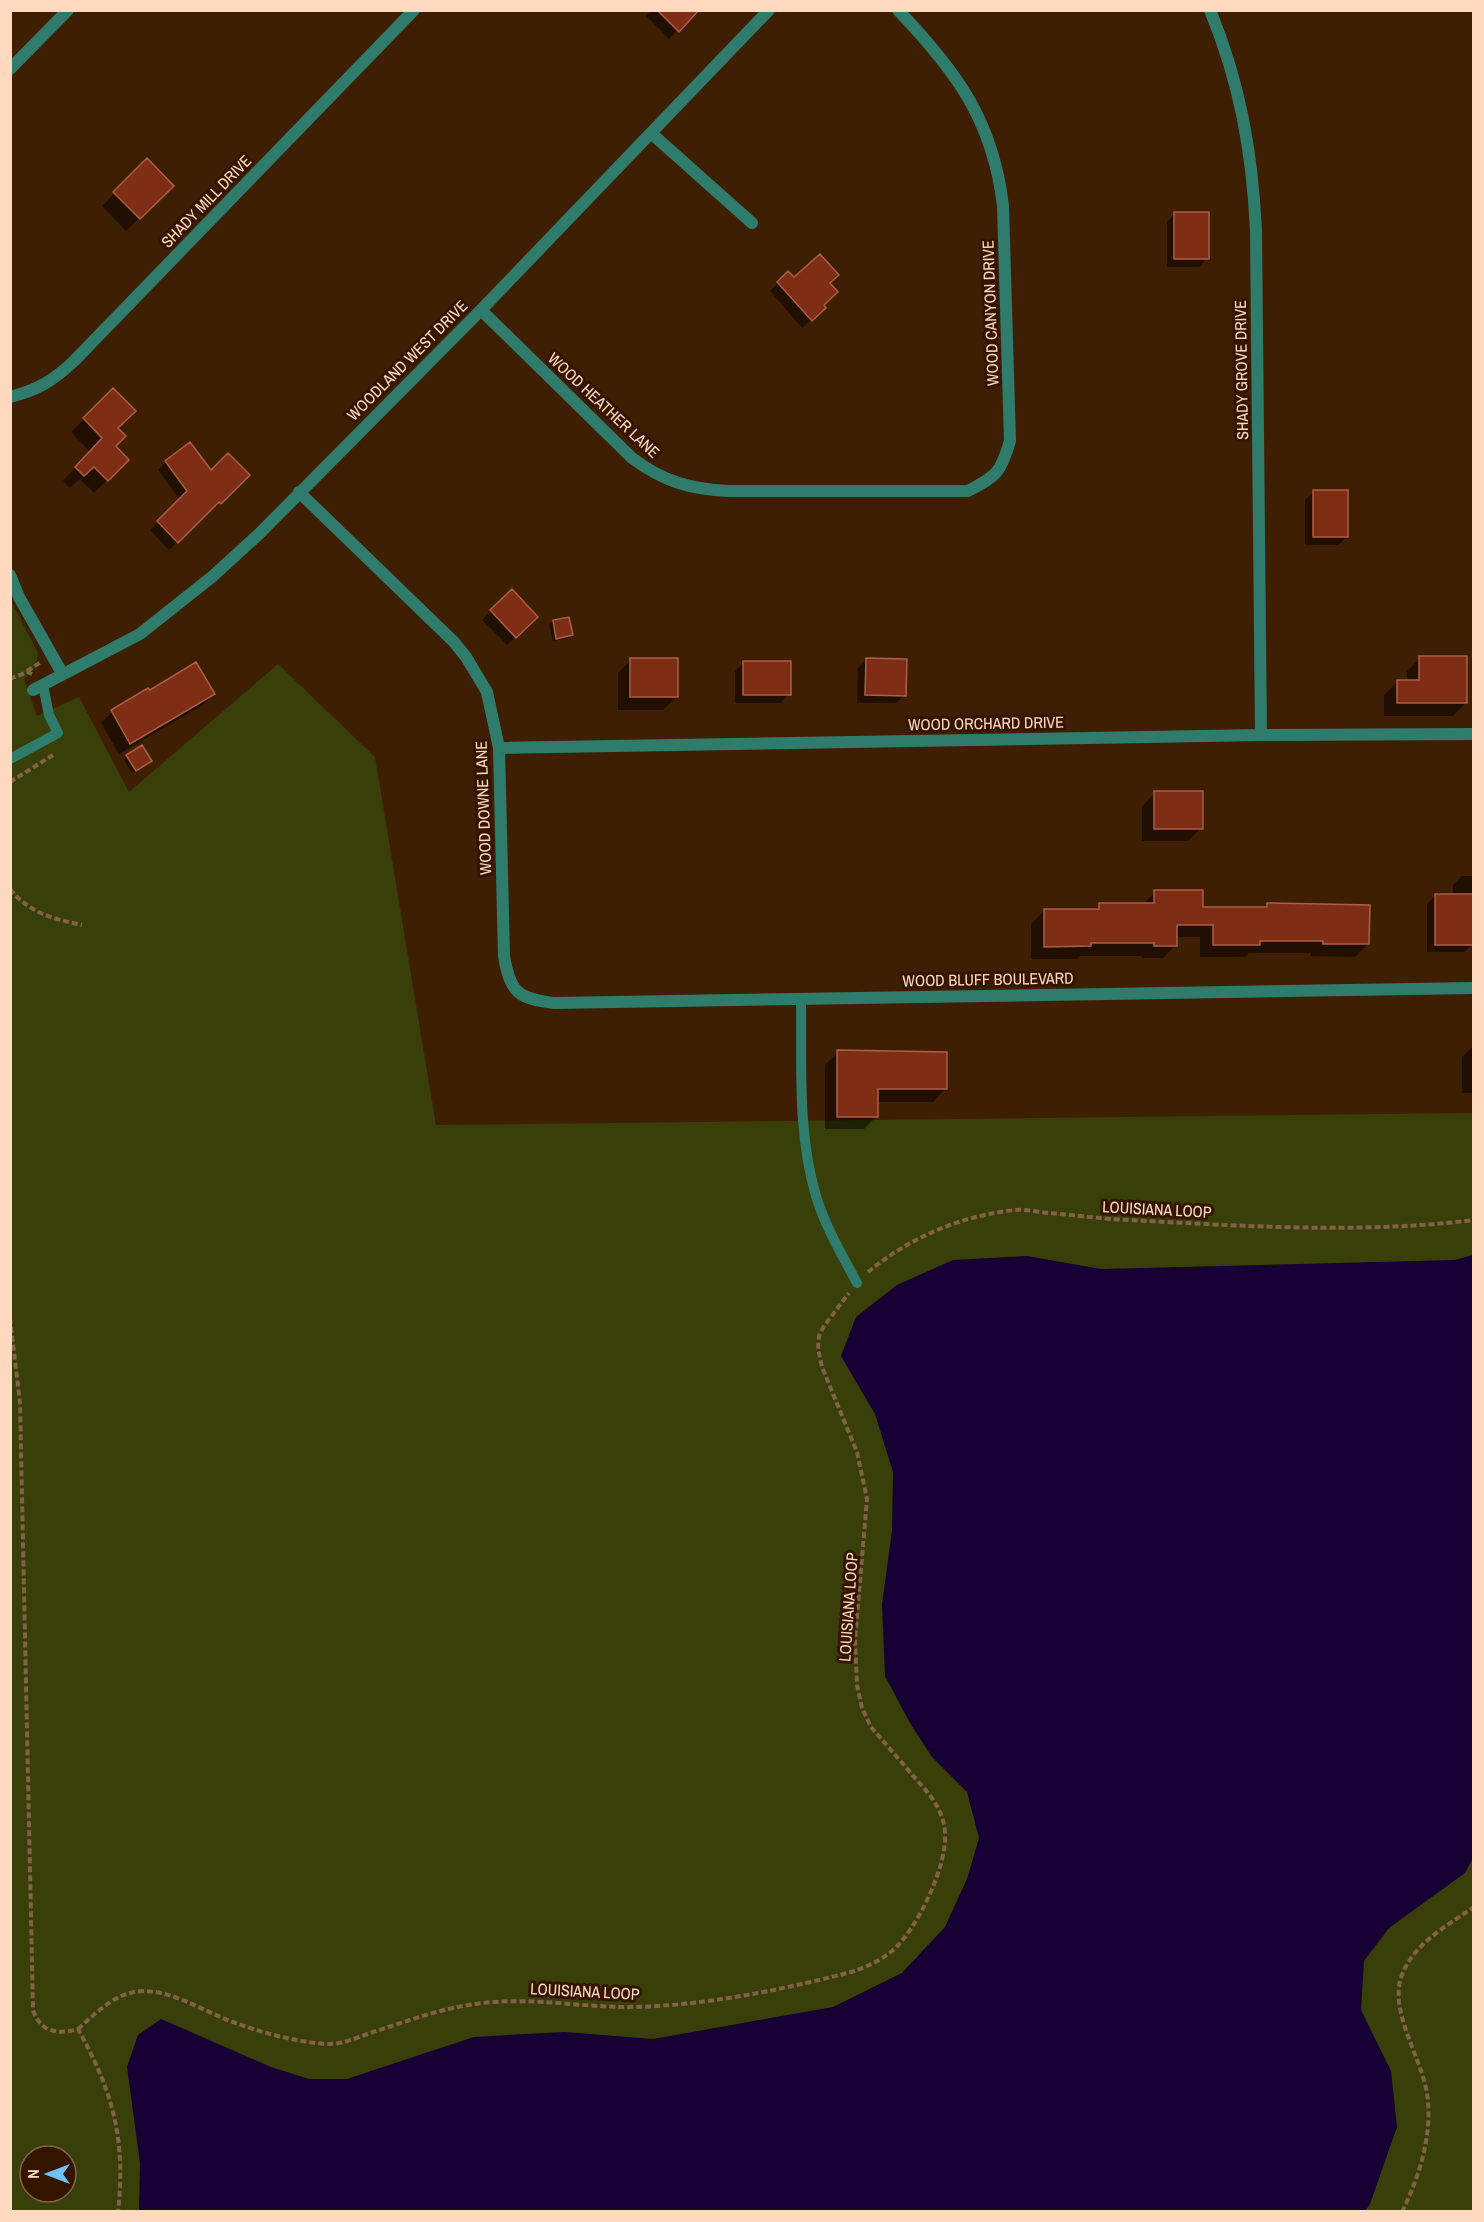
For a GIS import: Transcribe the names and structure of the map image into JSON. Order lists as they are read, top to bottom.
{
  "streets": {
    "street": [
      "SHADY MILL DRIVE",
      "WOOD CANYON DRIVE",
      "WOODLAND WEST DRIVE",
      "SHADY GROVE DRIVE",
      "WOOD HEATHER LANE",
      "WOOD ORCHARD DRIVE",
      "WOOD DOWNE LANE",
      "WOOD BLUFF BOULEVARD"
    ],
    "path": ["LOUISIANA LOOP"]
  },
  "crossings": [
    ["WOOD CANYON DRIVE", "WOOD HEATHER LANE"],
    ["WOODLAND WEST DRIVE", "WOOD HEATHER LANE"],
    ["WOODLAND WEST DRIVE", "WOOD DOWNE LANE"],
    ["SHADY GROVE DRIVE", "WOOD ORCHARD DRIVE"],
    ["WOOD ORCHARD DRIVE", "WOOD DOWNE LANE"],
    ["WOOD DOWNE LANE", "WOOD BLUFF BOULEVARD"]
  ],
  "north": "left"
}
